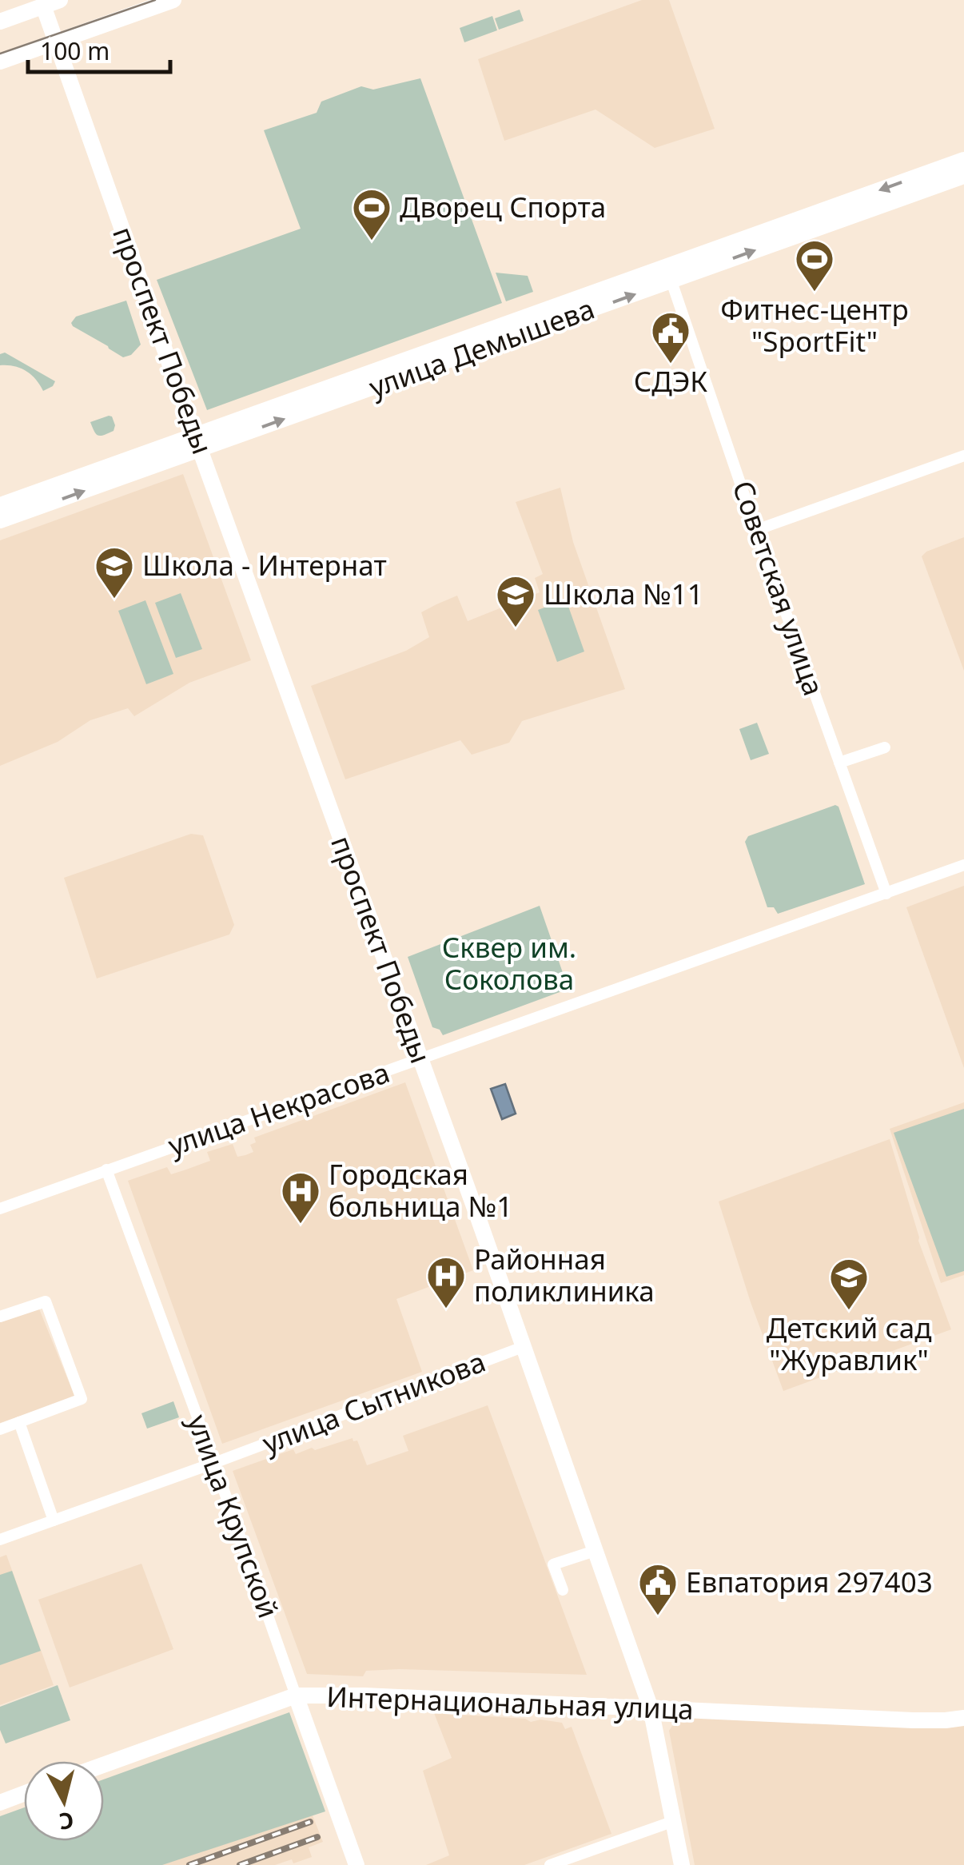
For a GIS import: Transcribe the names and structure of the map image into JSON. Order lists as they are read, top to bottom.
{
  "streets": {
    "street": [
      "проспект Победы",
      "улица Демышева",
      "Советская улица",
      "улица Некрасова",
      "улица Сытникова",
      "улица Крупской",
      "Интернациональная улица"
    ]
  },
  "crossings": [
    ["проспект Победы", "улица Демышева"],
    ["проспект Победы", "улица Некрасова"],
    ["проспект Победы", "улица Сытникова"],
    ["проспект Победы", "Интернациональная улица"],
    ["улица Демышева", "Советская улица"],
    ["Советская улица", "улица Некрасова"],
    ["улица Некрасова", "улица Крупской"],
    ["улица Сытникова", "улица Крупской"],
    ["улица Крупской", "Интернациональная улица"]
  ],
  "parks": ["Сквер им. Соколова"],
  "places": {
    "sports": ["Дворец Спорта", "Фитнес-центр \"SportFit\""],
    "public building": ["СДЭК", "Евпатория 297403"],
    "school or university": ["Школа - Интернат", "Школа №11", "Детский сад \"Журавлик\""],
    "hospital": ["Городская больница №1", "Районная поликлиника"]
  },
  "scale_bar": "100 m",
  "north": "bottom"
}
